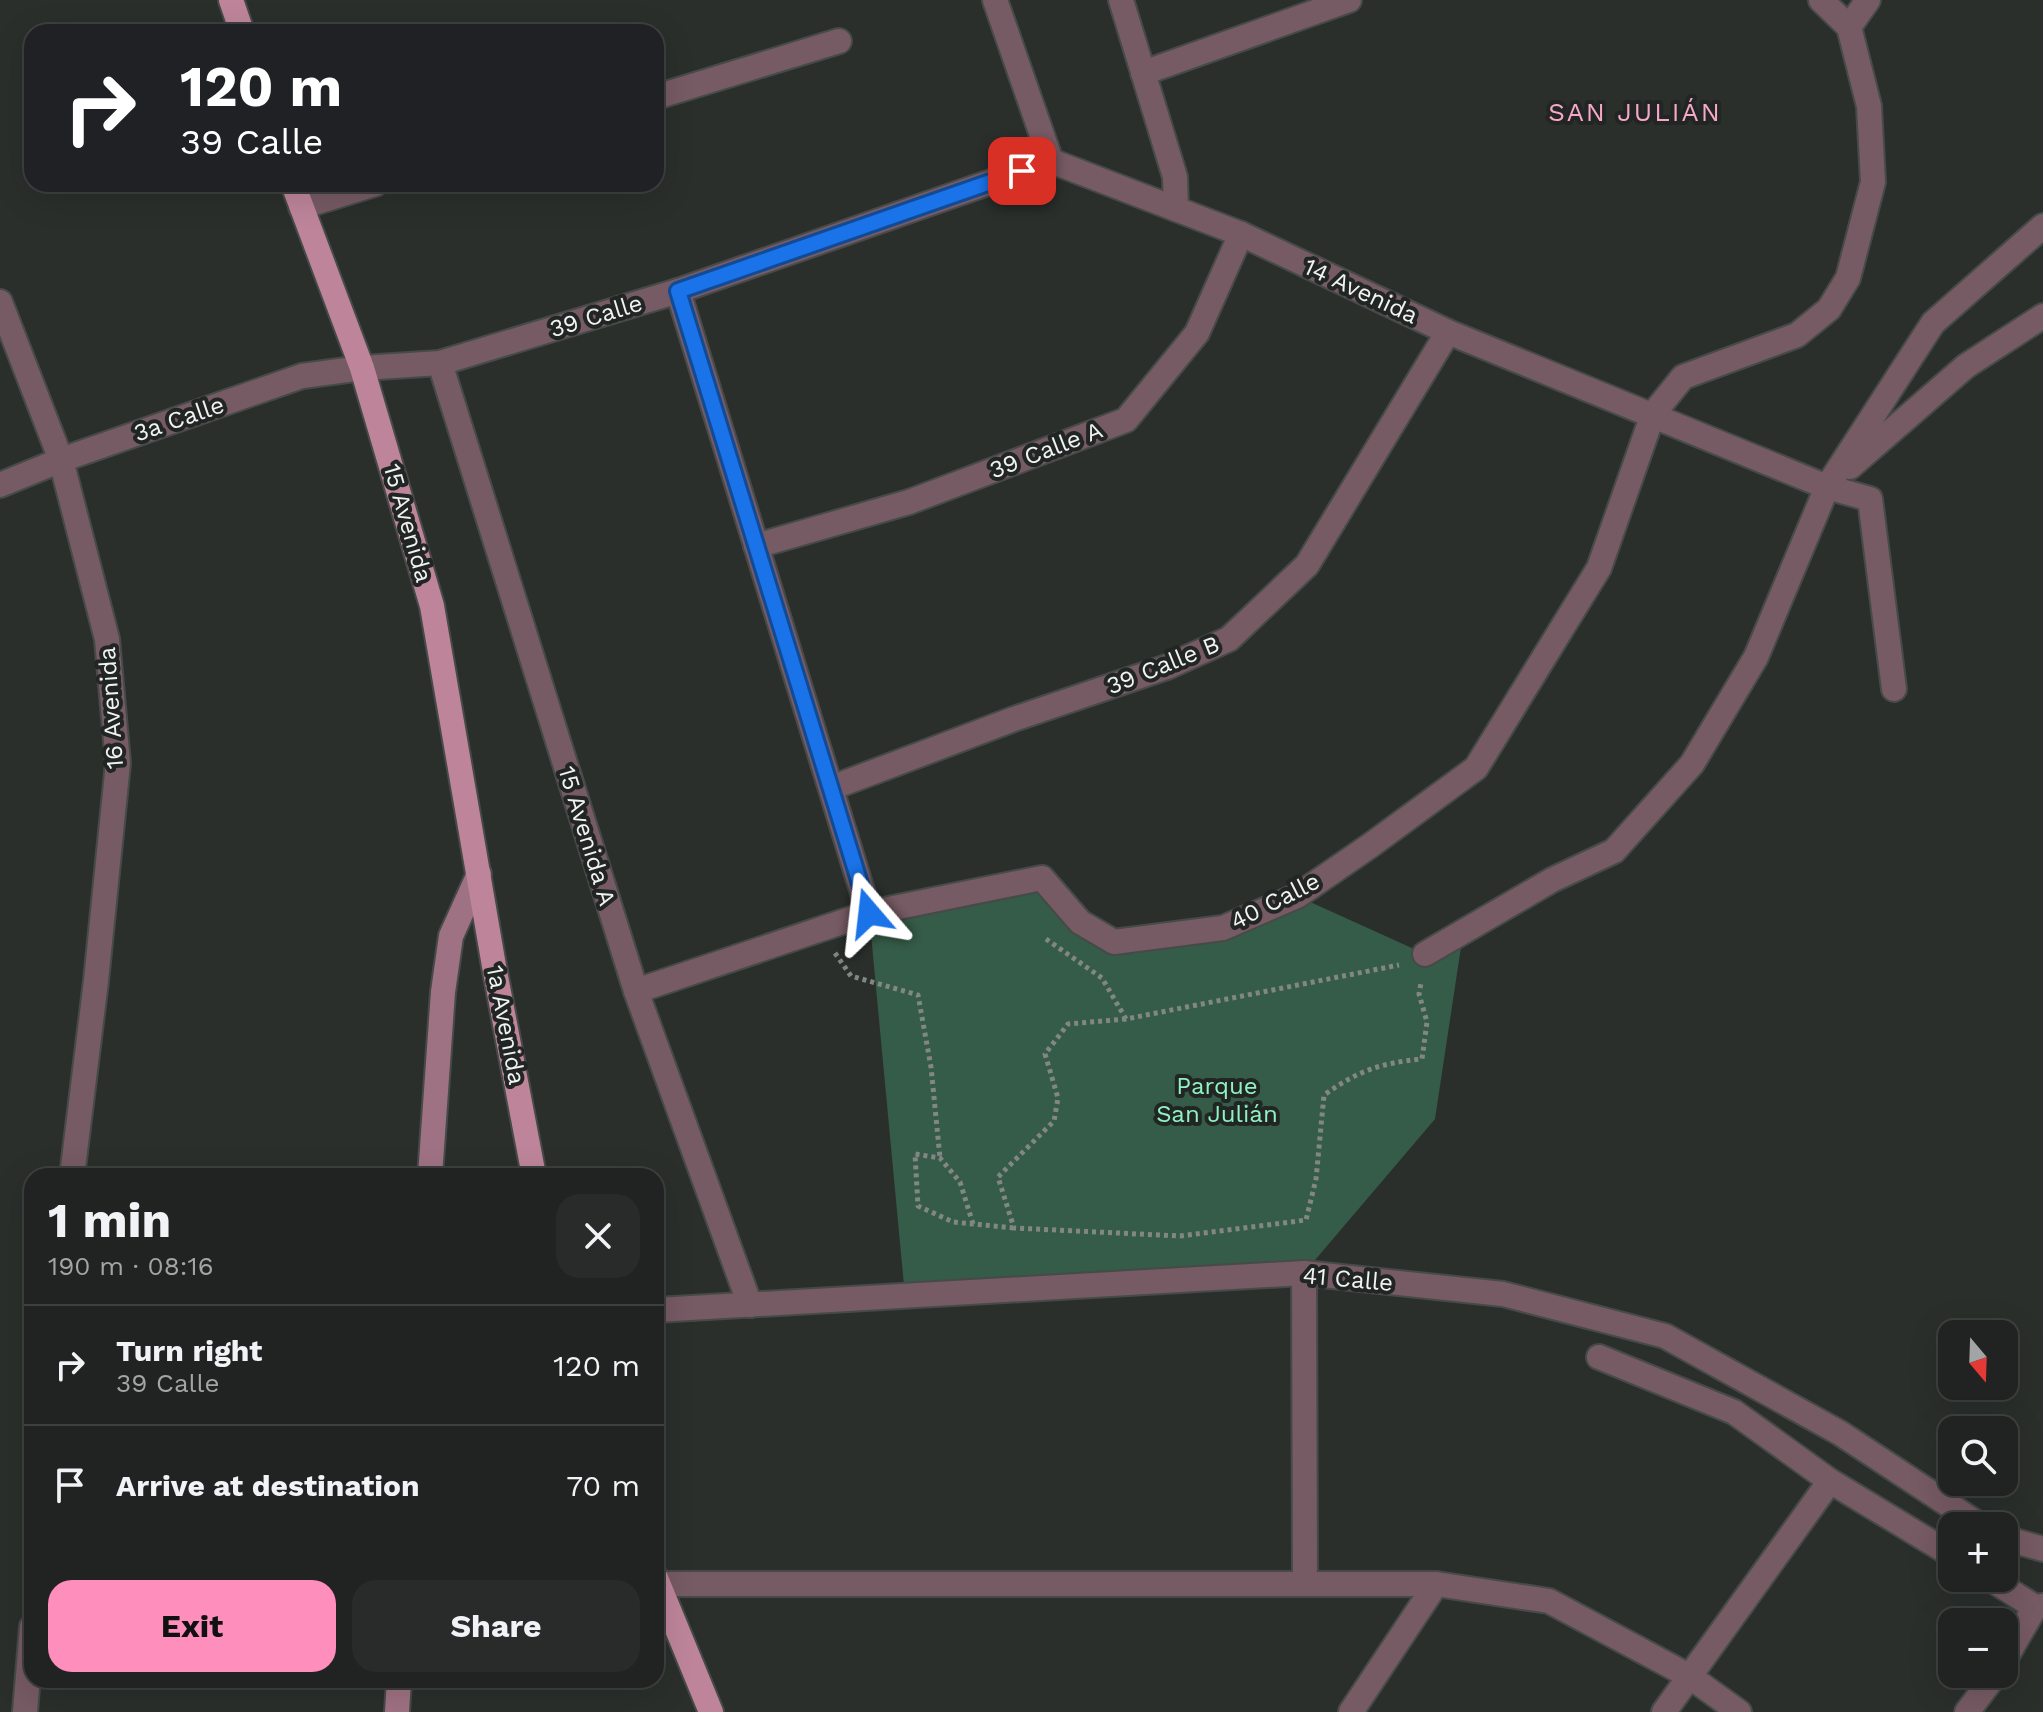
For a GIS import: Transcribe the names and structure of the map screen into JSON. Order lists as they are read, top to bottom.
{
  "streets": {
    "main road": ["15 Avenida", "1a Avenida"],
    "street": [
      "14 Avenida",
      "39 Calle",
      "3a Calle",
      "39 Calle A",
      "39 Calle B",
      "16 Avenida",
      "15 Avenida A",
      "40 Calle",
      "41 Calle"
    ]
  },
  "crossings": [
    ["14 Avenida", "39 Calle"],
    ["14 Avenida", "39 Calle A"],
    ["14 Avenida", "39 Calle B"],
    ["14 Avenida", "40 Calle"],
    ["39 Calle", "3a Calle"],
    ["39 Calle", "15 Avenida"],
    ["39 Calle", "15 Avenida A"],
    ["3a Calle", "15 Avenida"],
    ["3a Calle", "16 Avenida"],
    ["15 Avenida", "1a Avenida"],
    ["15 Avenida A", "40 Calle"],
    ["15 Avenida A", "41 Calle"]
  ],
  "districts": ["SAN JULIÁN"],
  "parks": ["Parque San Julián"],
  "north": "bottom",
  "page": {
    "turn": ["120 m", "39 Calle"],
    "heading": ["1 min", "190 m · 08:16"],
    "list": [
      {
        "name": "Turn right",
        "note": "39 Calle",
        "value": "120 m"
      },
      {
        "name": "Arrive at destination",
        "value": "70 m"
      }
    ],
    "map_buttons": ["+", "−"],
    "buttons": ["Exit", "Share"]
  }
}
